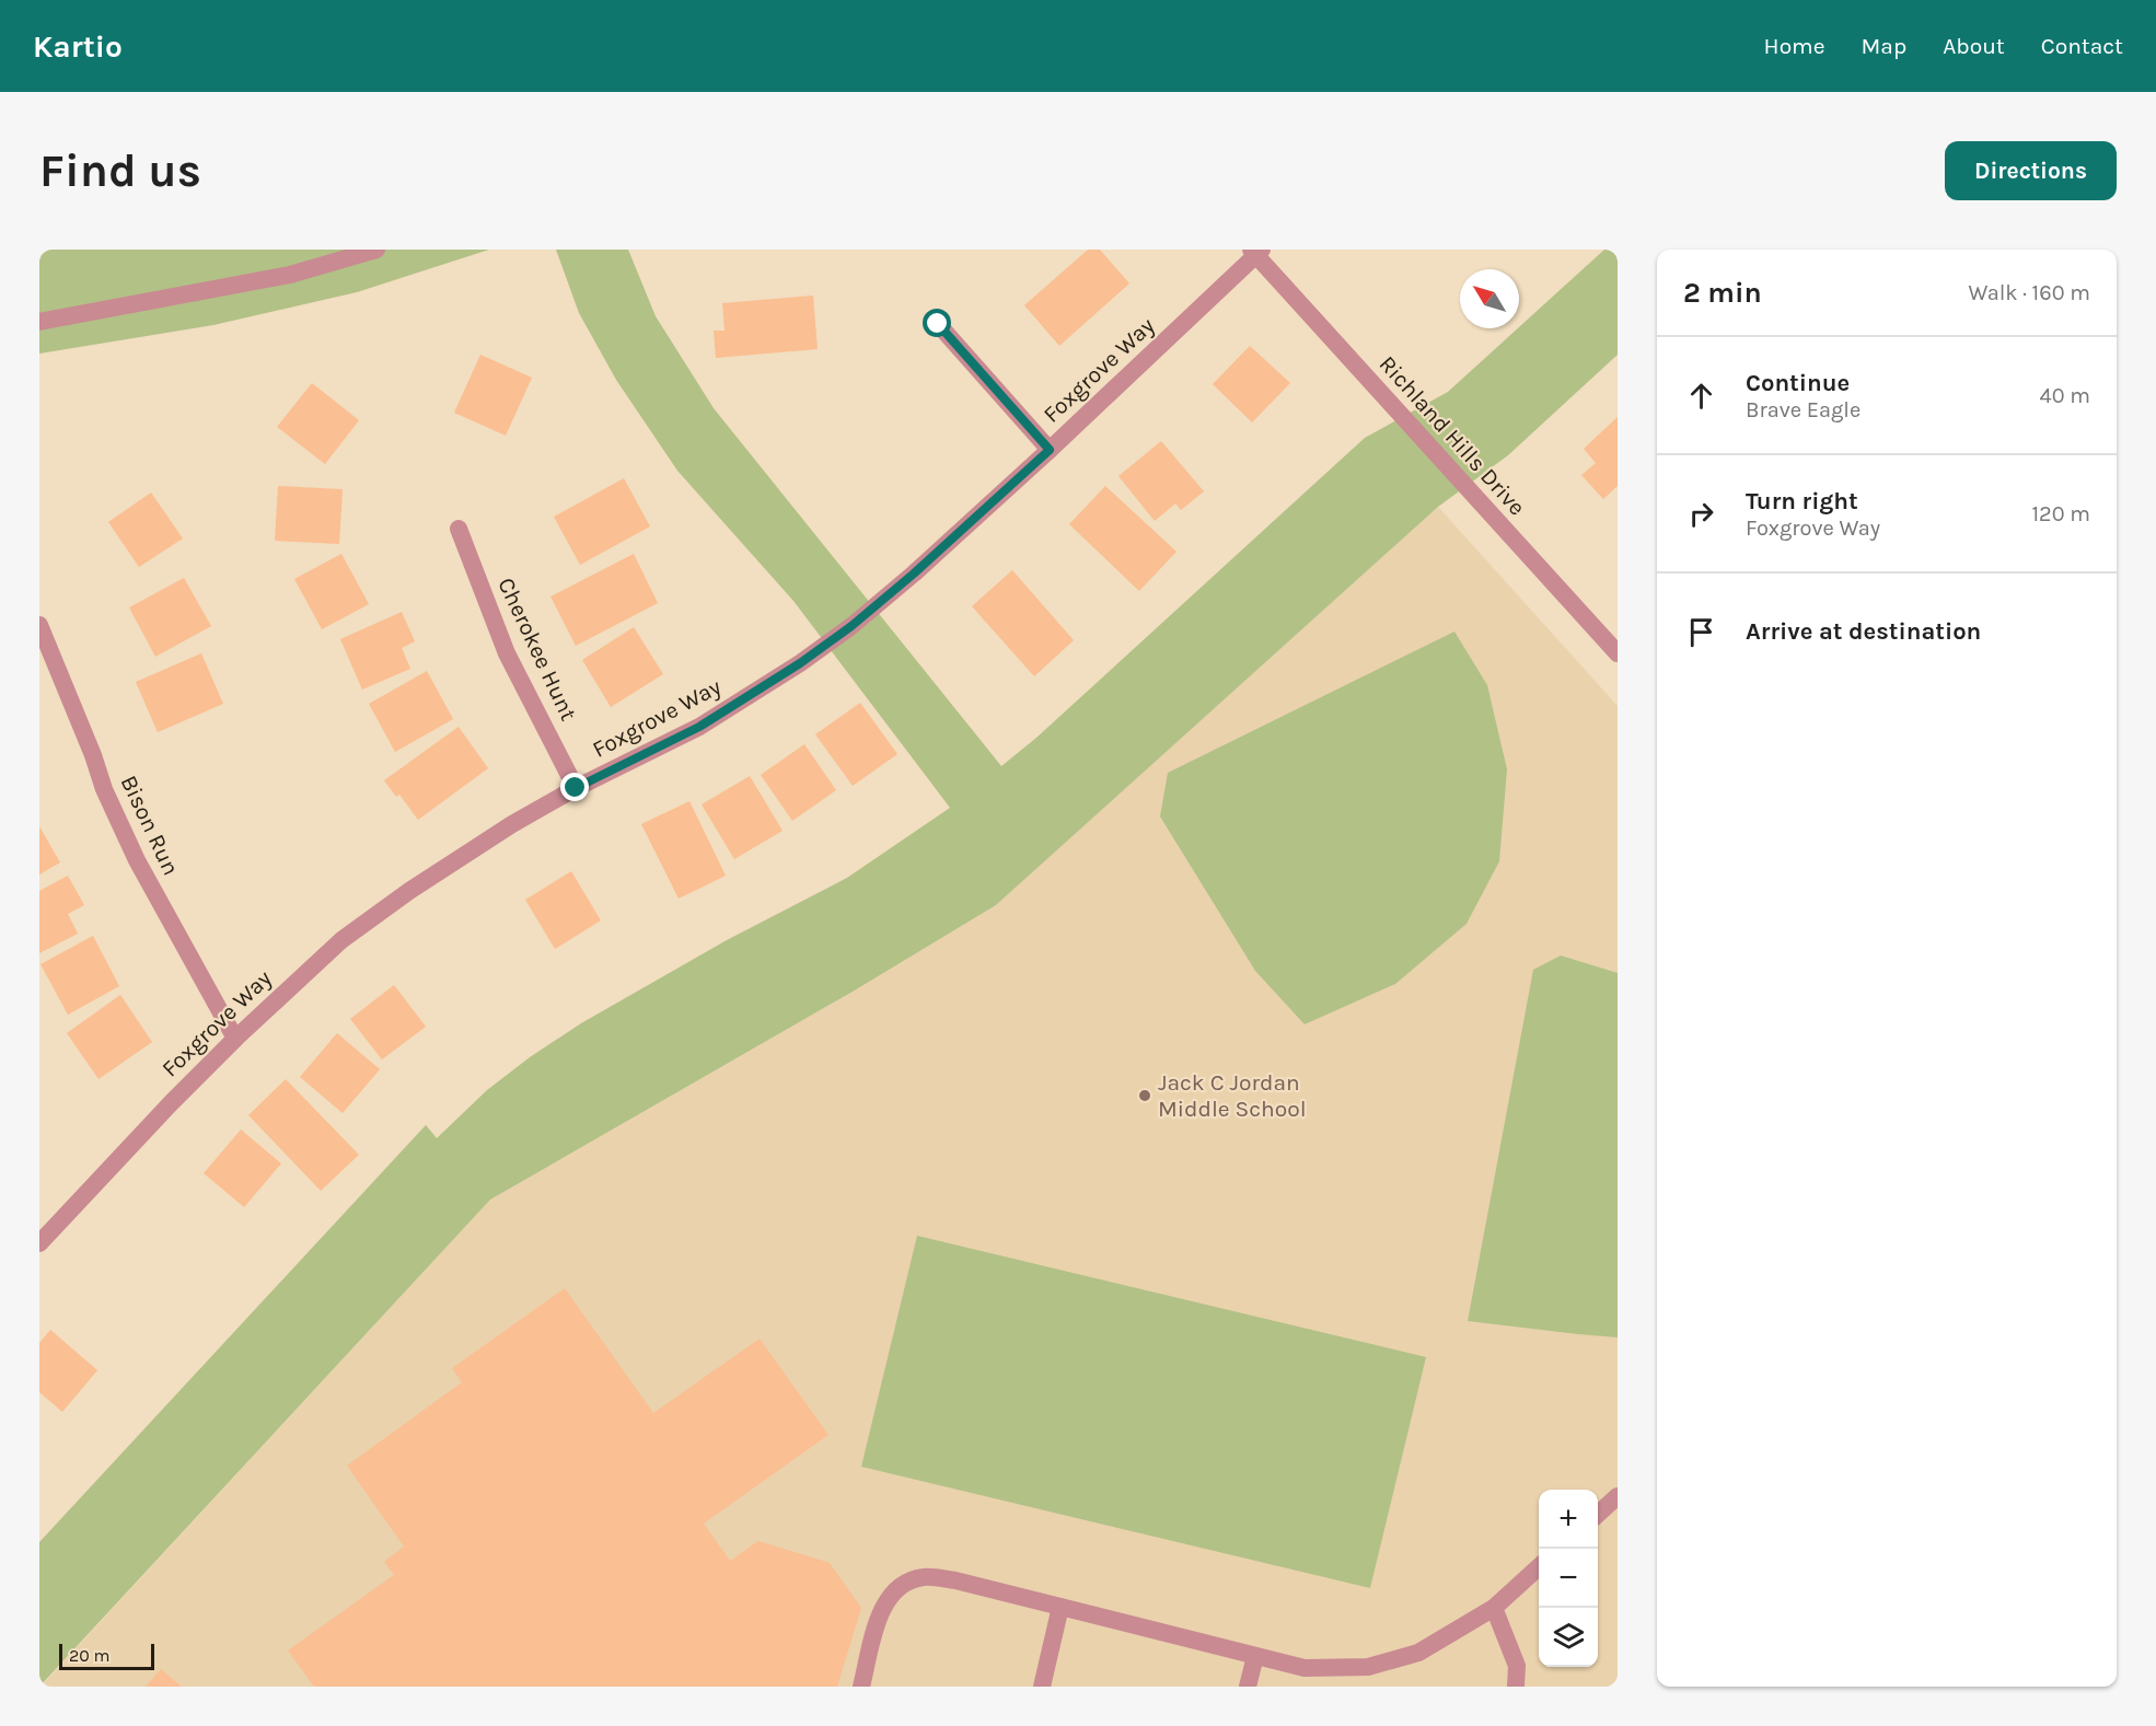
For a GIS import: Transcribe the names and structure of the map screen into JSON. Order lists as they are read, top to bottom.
{
  "streets": {
    "street": [
      "Foxgrove Way",
      "Richland Hills Drive",
      "Cherokee Hunt",
      "Bison Run"
    ]
  },
  "crossings": [
    ["Foxgrove Way", "Richland Hills Drive"],
    ["Foxgrove Way", "Cherokee Hunt"],
    ["Foxgrove Way", "Bison Run"]
  ],
  "places": ["Jack C Jordan Middle School"],
  "scale_bar": "20 m",
  "north": "top left",
  "page": {
    "header": "Kartio",
    "nav": [
      "Home",
      "Map",
      "About",
      "Contact"
    ],
    "buttons": "Directions",
    "title": "Find us",
    "heading": ["2 min", "Walk · 160 m"],
    "list": [
      ["Continue", "Brave Eagle", "40 m"],
      ["Turn right", "Foxgrove Way", "120 m"],
      "Arrive at destination"
    ],
    "map_buttons": ["+", "−"],
    "scale": "20 m"
  }
}
